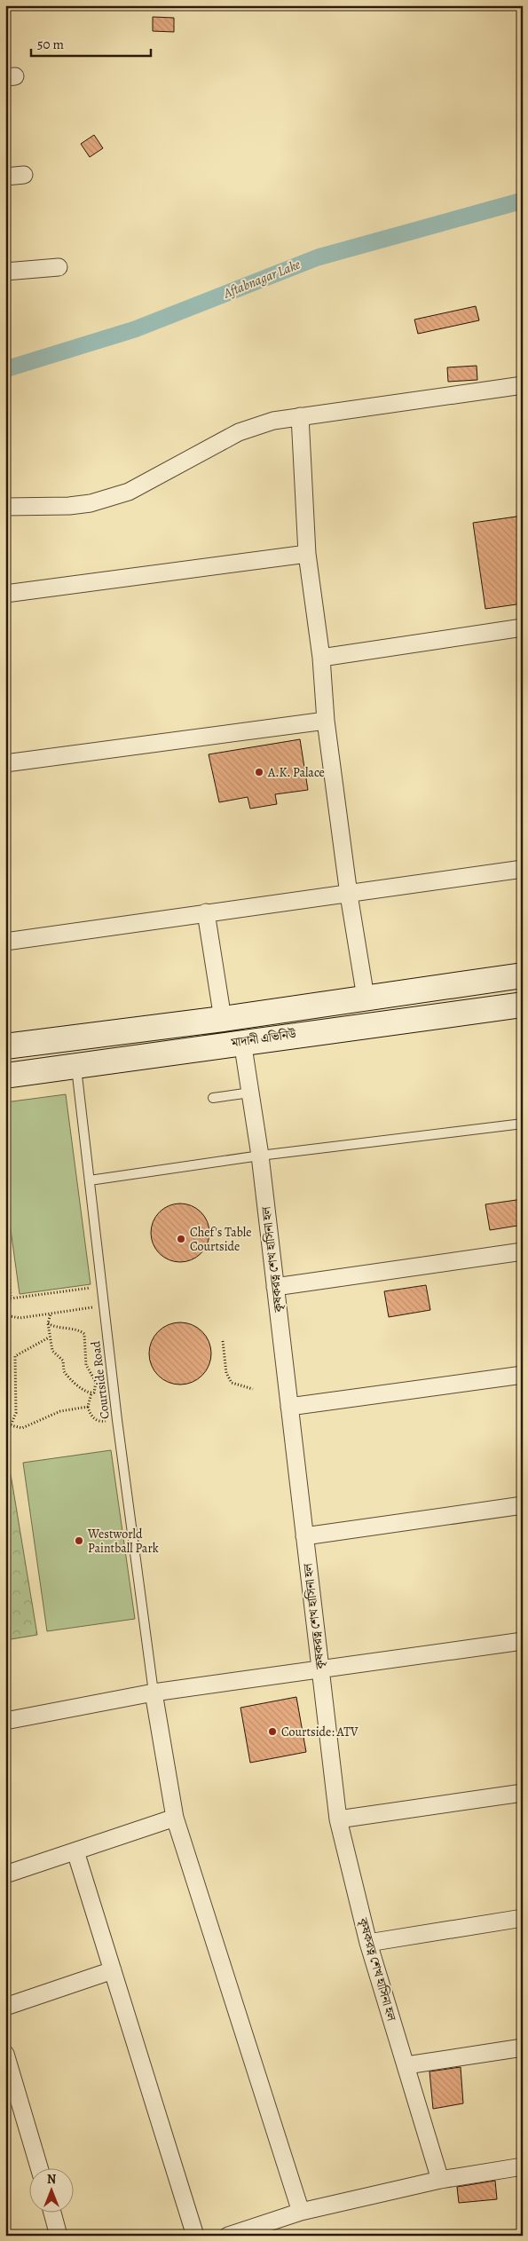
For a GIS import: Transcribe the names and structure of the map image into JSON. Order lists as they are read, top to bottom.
{
  "streets": {
    "main road": ["মাদানী এভিনিউ"],
    "street": ["কৃষকরত্ন শেখ হাসিনা হল"],
    "lane": ["Courtside Road"]
  },
  "crossings": [
    ["মাদানী এভিনিউ", "কৃষকরত্ন শেখ হাসিনা হল"],
    ["মাদানী এভিনিউ", "Courtside Road"]
  ],
  "water": ["Aftabnagar Lake"],
  "places": [
    "A.K. Palace",
    "Chef's Table Courtside",
    "Westworld Paintball Park",
    "Courtside: ATV"
  ],
  "scale_bar": "50 m",
  "north": "top"
}
